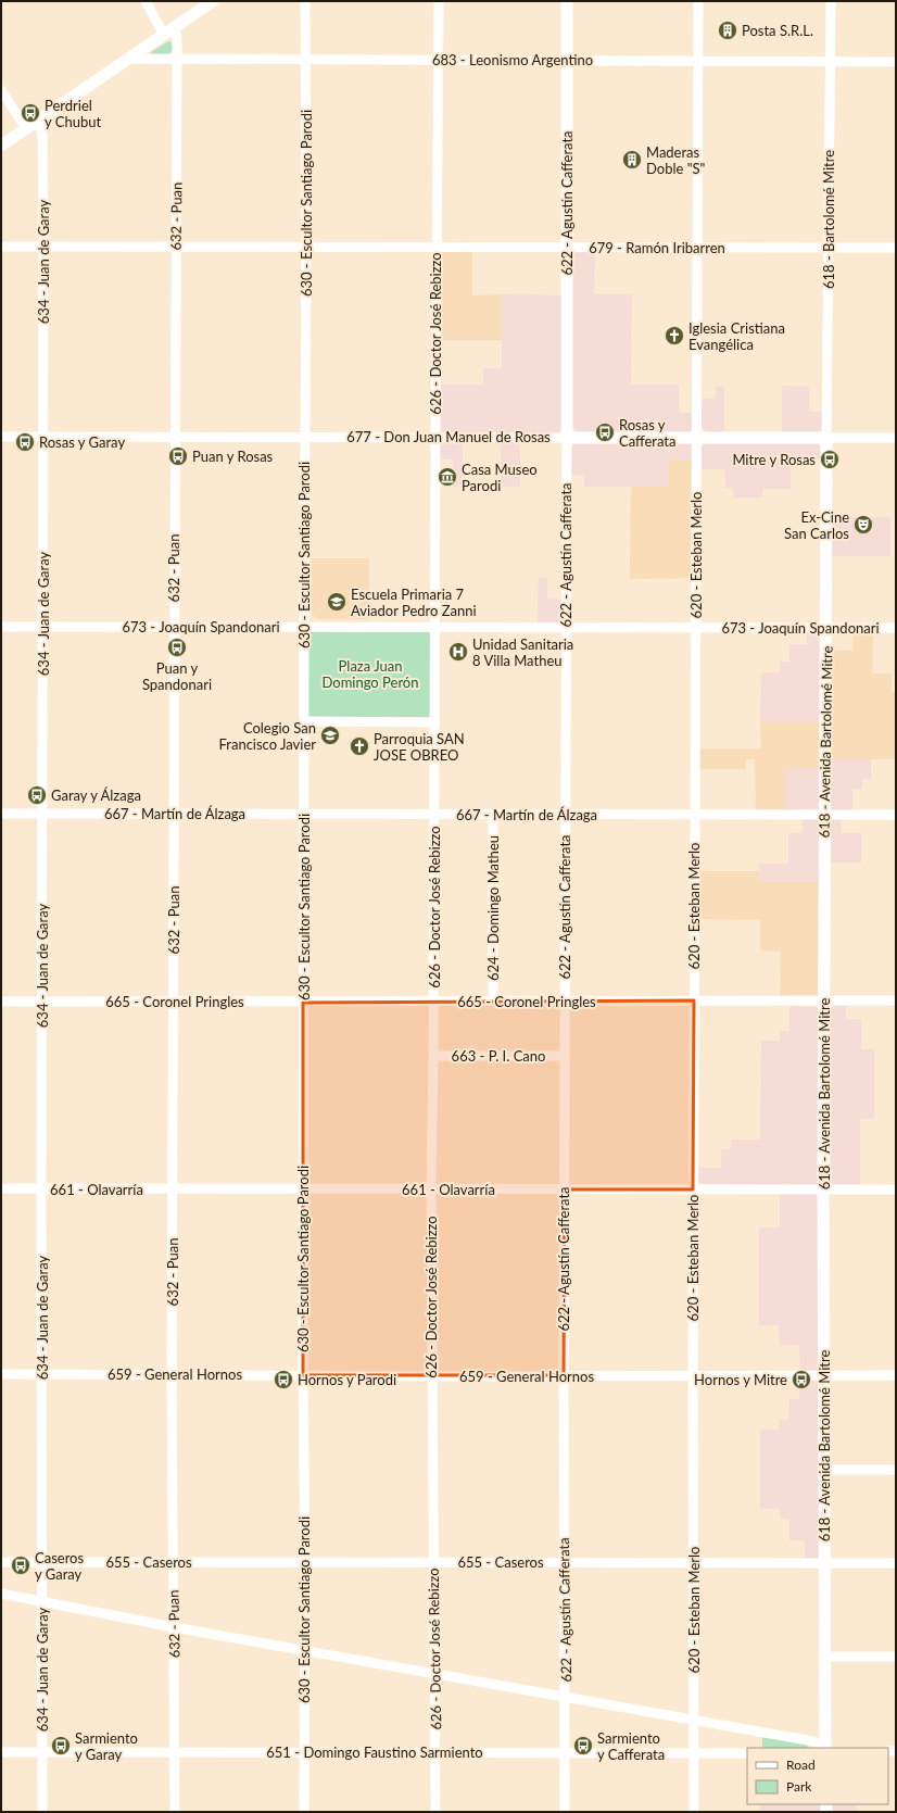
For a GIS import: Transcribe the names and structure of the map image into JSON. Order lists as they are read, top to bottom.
{
  "streets": {
    "main road": ["622 - Agustín Cafferata", "677 - Don Juan Manuel de Rosas", "618 - Avenida Bartolomé Mitre"],
    "street": [
      "683 - Leonismo Argentino",
      "630 - Escultor Santiago Parodi",
      "632 - Puan",
      "618 - Bartolomé Mitre",
      "679 - Ramón Iribarren",
      "634 - Juan de Garay",
      "626 - Doctor José Rebizzo",
      "620 - Esteban Merlo",
      "673 - Joaquín Spandonari",
      "667 - Martín de Álzaga",
      "624 - Domingo Matheu",
      "665 - Coronel Pringles",
      "663 - P. I. Cano",
      "661 - Olavarría",
      "659 - General Hornos",
      "655 - Caseros",
      "651 - Domingo Faustino Sarmiento"
    ]
  },
  "crossings": [
    ["683 - Leonismo Argentino", "630 - Escultor Santiago Parodi"],
    ["683 - Leonismo Argentino", "622 - Agustín Cafferata"],
    ["683 - Leonismo Argentino", "632 - Puan"],
    ["683 - Leonismo Argentino", "618 - Bartolomé Mitre"],
    ["683 - Leonismo Argentino", "626 - Doctor José Rebizzo"],
    ["683 - Leonismo Argentino", "620 - Esteban Merlo"],
    ["630 - Escultor Santiago Parodi", "679 - Ramón Iribarren"],
    ["630 - Escultor Santiago Parodi", "677 - Don Juan Manuel de Rosas"],
    ["630 - Escultor Santiago Parodi", "673 - Joaquín Spandonari"],
    ["630 - Escultor Santiago Parodi", "667 - Martín de Álzaga"],
    ["630 - Escultor Santiago Parodi", "665 - Coronel Pringles"],
    ["630 - Escultor Santiago Parodi", "661 - Olavarría"],
    ["630 - Escultor Santiago Parodi", "659 - General Hornos"],
    ["630 - Escultor Santiago Parodi", "655 - Caseros"],
    ["630 - Escultor Santiago Parodi", "651 - Domingo Faustino Sarmiento"],
    ["622 - Agustín Cafferata", "679 - Ramón Iribarren"],
    ["622 - Agustín Cafferata", "677 - Don Juan Manuel de Rosas"],
    ["622 - Agustín Cafferata", "673 - Joaquín Spandonari"],
    ["622 - Agustín Cafferata", "667 - Martín de Álzaga"],
    ["622 - Agustín Cafferata", "665 - Coronel Pringles"],
    ["622 - Agustín Cafferata", "663 - P. I. Cano"],
    ["622 - Agustín Cafferata", "661 - Olavarría"],
    ["622 - Agustín Cafferata", "659 - General Hornos"],
    ["622 - Agustín Cafferata", "655 - Caseros"],
    ["622 - Agustín Cafferata", "651 - Domingo Faustino Sarmiento"],
    ["632 - Puan", "679 - Ramón Iribarren"],
    ["632 - Puan", "677 - Don Juan Manuel de Rosas"],
    ["632 - Puan", "673 - Joaquín Spandonari"],
    ["632 - Puan", "667 - Martín de Álzaga"],
    ["632 - Puan", "665 - Coronel Pringles"],
    ["632 - Puan", "661 - Olavarría"],
    ["632 - Puan", "659 - General Hornos"],
    ["632 - Puan", "655 - Caseros"],
    ["632 - Puan", "651 - Domingo Faustino Sarmiento"],
    ["618 - Bartolomé Mitre", "679 - Ramón Iribarren"],
    ["618 - Bartolomé Mitre", "677 - Don Juan Manuel de Rosas"],
    ["618 - Bartolomé Mitre", "618 - Avenida Bartolomé Mitre"],
    ["679 - Ramón Iribarren", "634 - Juan de Garay"],
    ["679 - Ramón Iribarren", "626 - Doctor José Rebizzo"],
    ["679 - Ramón Iribarren", "620 - Esteban Merlo"],
    ["634 - Juan de Garay", "677 - Don Juan Manuel de Rosas"],
    ["634 - Juan de Garay", "673 - Joaquín Spandonari"],
    ["634 - Juan de Garay", "667 - Martín de Álzaga"],
    ["634 - Juan de Garay", "665 - Coronel Pringles"],
    ["634 - Juan de Garay", "661 - Olavarría"],
    ["634 - Juan de Garay", "659 - General Hornos"],
    ["634 - Juan de Garay", "655 - Caseros"],
    ["634 - Juan de Garay", "651 - Domingo Faustino Sarmiento"],
    ["626 - Doctor José Rebizzo", "677 - Don Juan Manuel de Rosas"],
    ["626 - Doctor José Rebizzo", "673 - Joaquín Spandonari"],
    ["626 - Doctor José Rebizzo", "667 - Martín de Álzaga"],
    ["626 - Doctor José Rebizzo", "665 - Coronel Pringles"],
    ["626 - Doctor José Rebizzo", "663 - P. I. Cano"],
    ["626 - Doctor José Rebizzo", "661 - Olavarría"],
    ["626 - Doctor José Rebizzo", "659 - General Hornos"],
    ["626 - Doctor José Rebizzo", "655 - Caseros"],
    ["626 - Doctor José Rebizzo", "651 - Domingo Faustino Sarmiento"],
    ["677 - Don Juan Manuel de Rosas", "620 - Esteban Merlo"],
    ["677 - Don Juan Manuel de Rosas", "618 - Avenida Bartolomé Mitre"],
    ["620 - Esteban Merlo", "673 - Joaquín Spandonari"],
    ["620 - Esteban Merlo", "667 - Martín de Álzaga"],
    ["620 - Esteban Merlo", "665 - Coronel Pringles"],
    ["620 - Esteban Merlo", "661 - Olavarría"],
    ["620 - Esteban Merlo", "659 - General Hornos"],
    ["620 - Esteban Merlo", "655 - Caseros"],
    ["620 - Esteban Merlo", "651 - Domingo Faustino Sarmiento"],
    ["673 - Joaquín Spandonari", "618 - Avenida Bartolomé Mitre"],
    ["618 - Avenida Bartolomé Mitre", "667 - Martín de Álzaga"],
    ["618 - Avenida Bartolomé Mitre", "665 - Coronel Pringles"],
    ["618 - Avenida Bartolomé Mitre", "661 - Olavarría"],
    ["618 - Avenida Bartolomé Mitre", "659 - General Hornos"],
    ["618 - Avenida Bartolomé Mitre", "655 - Caseros"],
    ["667 - Martín de Álzaga", "624 - Domingo Matheu"],
    ["624 - Domingo Matheu", "665 - Coronel Pringles"]
  ],
  "parks": ["Plaza Juan Domingo Perón"],
  "places": {
    "building": ["Posta S.R.L.", "Maderas Doble \"S\""],
    "bus stop": [
      "Perdriel y Chubut",
      "Rosas y Cafferata",
      "Rosas y Garay",
      "Puan y Rosas",
      "Mitre y Rosas",
      "Puan y Spandonari",
      "Garay y Álzaga",
      "Hornos y Parodi",
      "Hornos y Mitre",
      "Caseros y Garay",
      "Sarmiento y Garay",
      "Sarmiento y Cafferata"
    ],
    "church": ["Iglesia Cristiana Evangélica", "Parroquia SAN JOSE OBREO"],
    "museum": ["Casa Museo Parodi"],
    "theatre": ["Ex-Cine San Carlos"],
    "school or university": ["Escuela Primaria 7 Aviador Pedro Zanni", "Colegio San Francisco Javier"],
    "hospital": ["Unidad Sanitaria 8 Villa Matheu"]
  },
  "legend": ["Road", "Park"]
}
